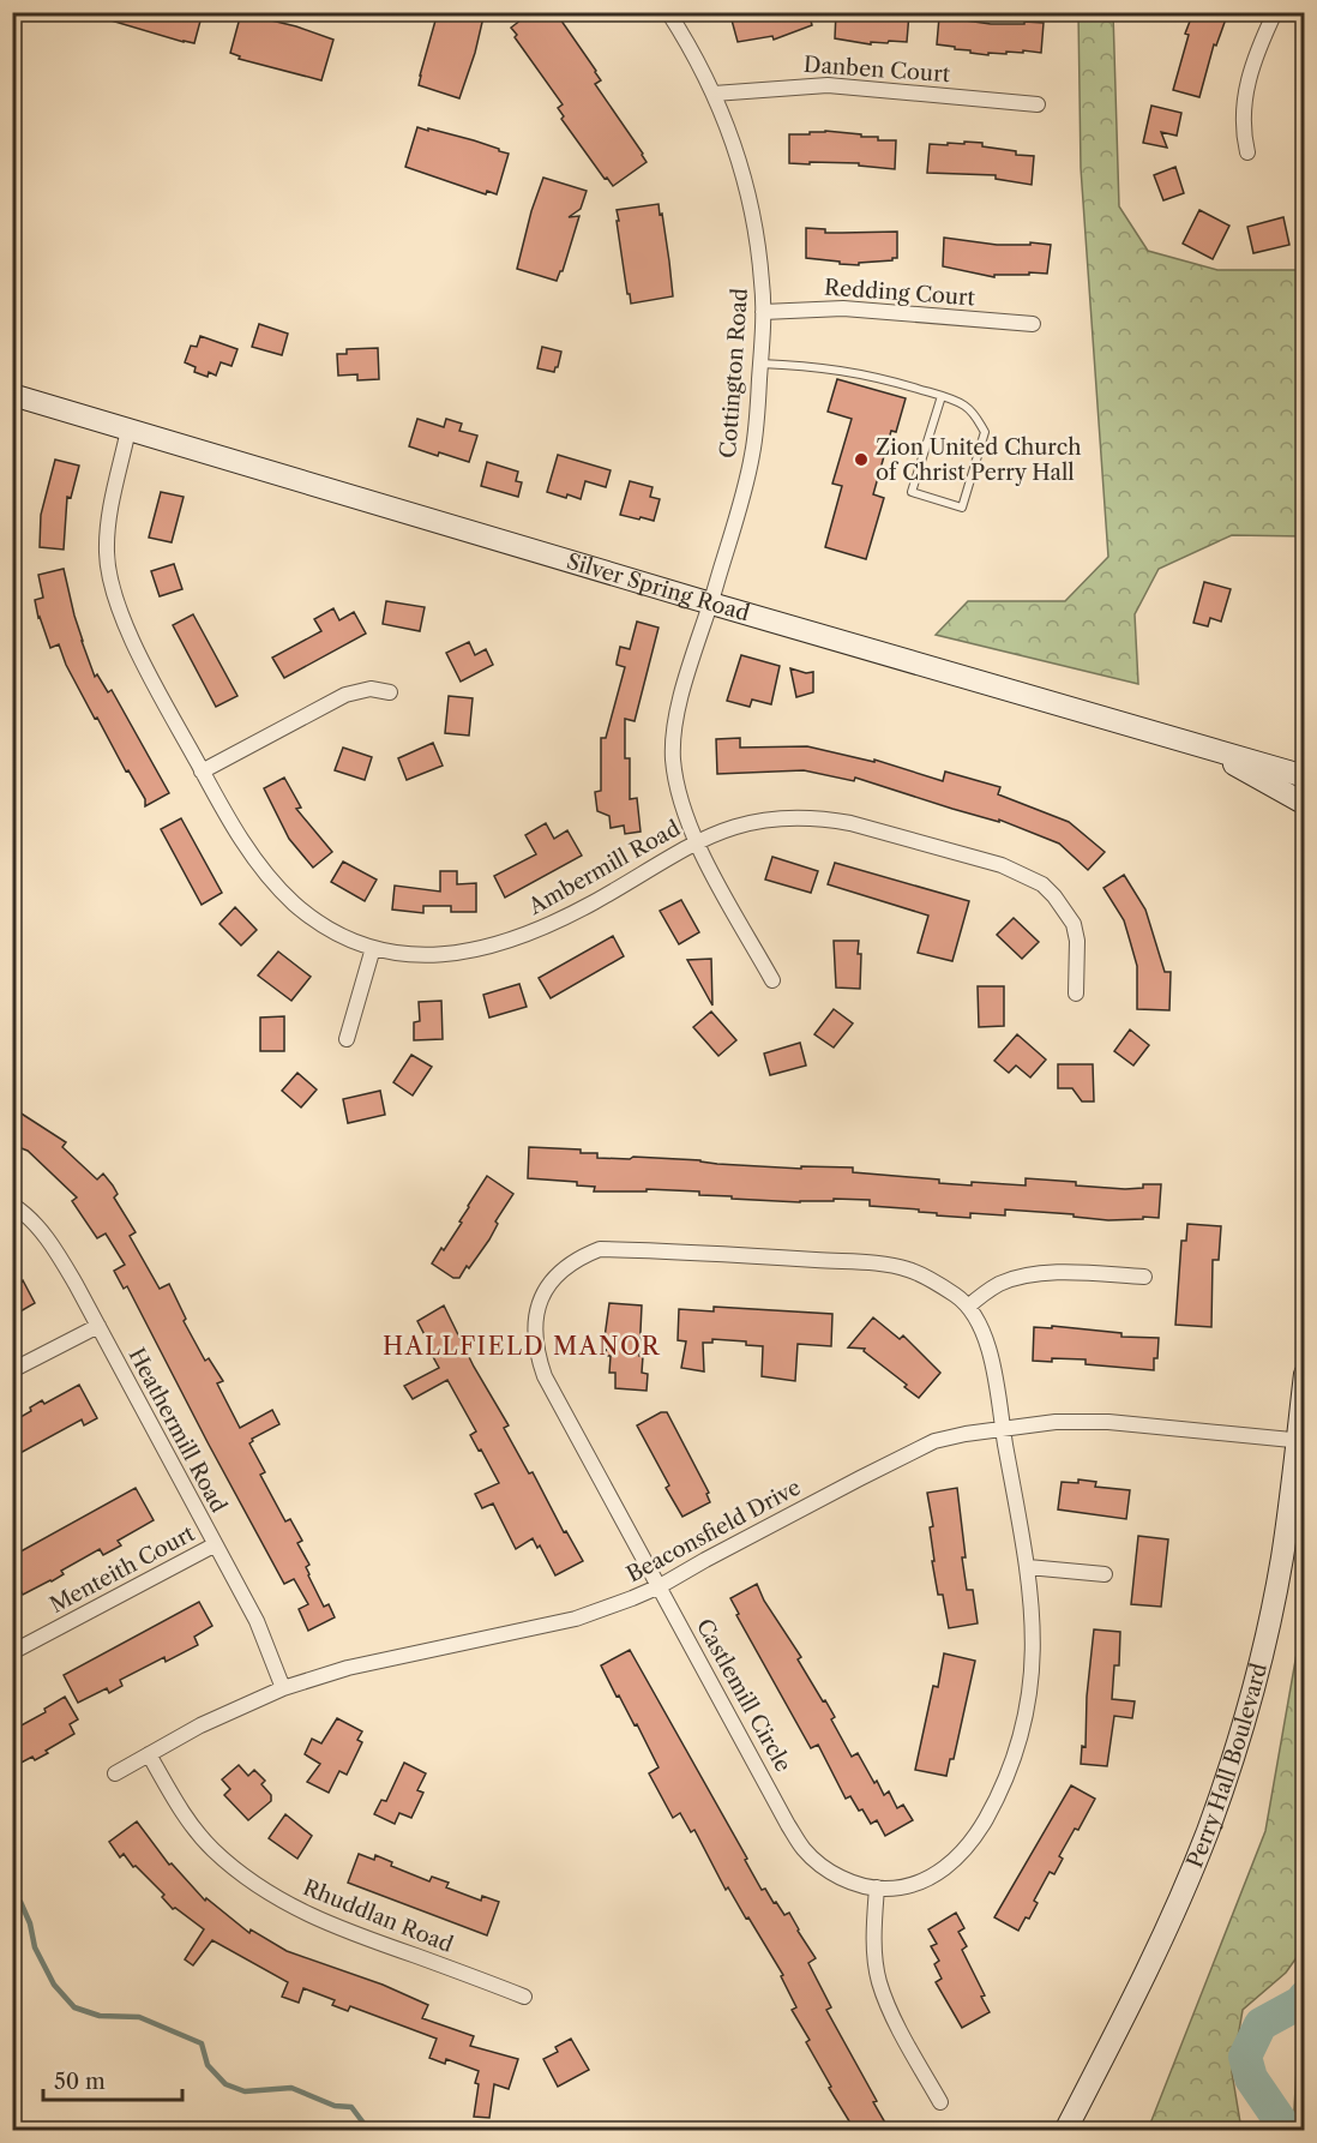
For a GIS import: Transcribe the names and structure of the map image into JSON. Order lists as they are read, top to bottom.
{
  "streets": {
    "main road": ["Silver Spring Road", "Perry Hall Boulevard"],
    "street": [
      "Danben Court",
      "Redding Court",
      "Cottington Road",
      "Ambermill Road",
      "Heathermill Road",
      "Beaconsfield Drive",
      "Menteith Court",
      "Castlemill Circle",
      "Rhuddlan Road"
    ]
  },
  "crossings": [
    ["Danben Court", "Cottington Road"],
    ["Redding Court", "Cottington Road"],
    ["Cottington Road", "Silver Spring Road"],
    ["Cottington Road", "Ambermill Road"],
    ["Silver Spring Road", "Ambermill Road"],
    ["Heathermill Road", "Beaconsfield Drive"],
    ["Heathermill Road", "Menteith Court"],
    ["Beaconsfield Drive", "Castlemill Circle"],
    ["Beaconsfield Drive", "Perry Hall Boulevard"],
    ["Beaconsfield Drive", "Rhuddlan Road"]
  ],
  "districts": ["HALLFIELD MANOR"],
  "places": ["Zion United Church of Christ Perry Hall"],
  "scale_bar": "50 m"
}
